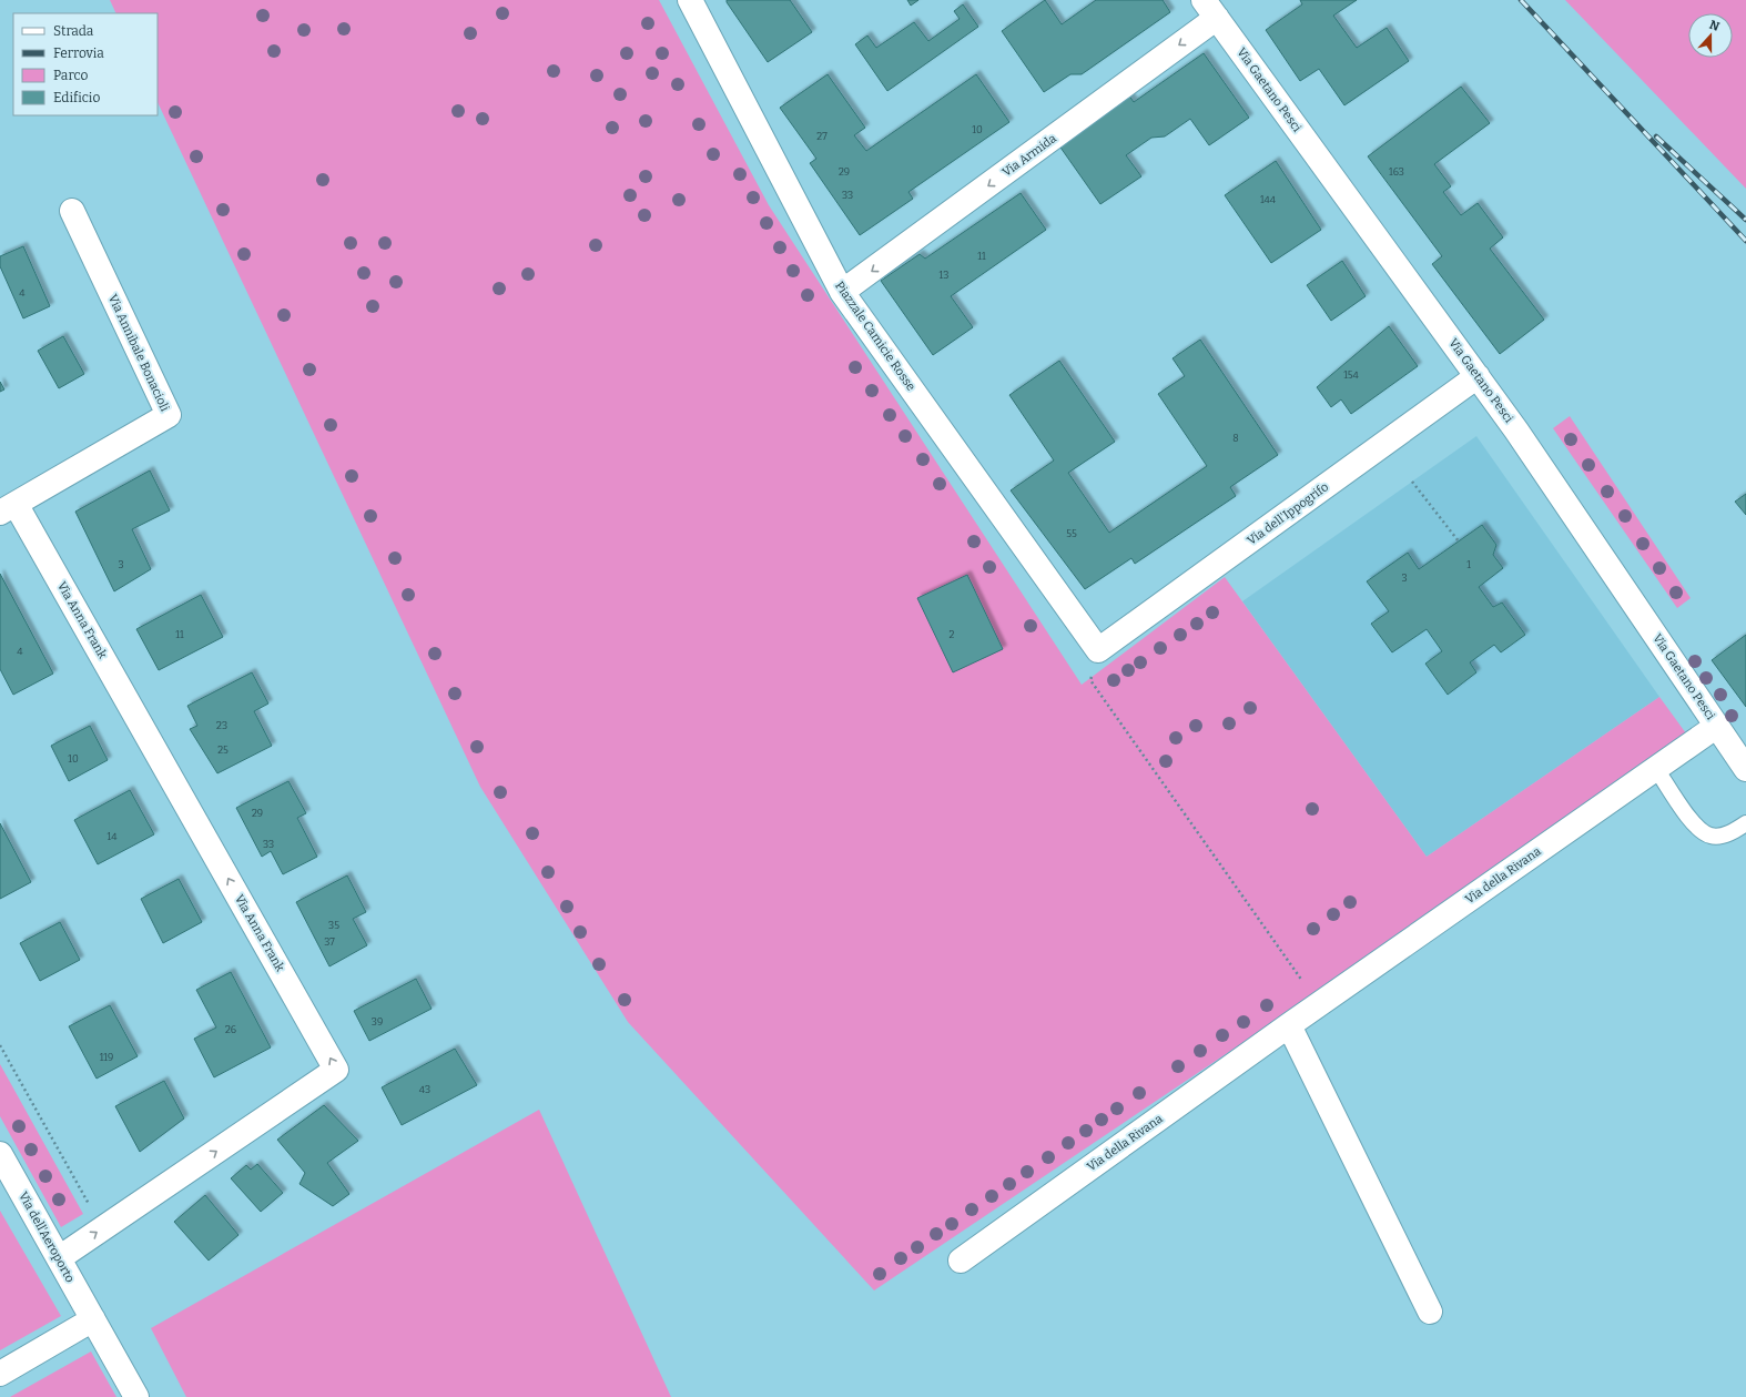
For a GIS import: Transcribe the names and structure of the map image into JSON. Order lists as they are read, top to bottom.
{
  "streets": {
    "street": [
      "Via Gaetano Pesci",
      "Via Armida",
      "Piazzale Camicie Rosse",
      "Via Annibale Bonacioli",
      "Via dell'Ippogrifo",
      "Via Anna Frank",
      "Via della Rivana",
      "Via dell'Aeroporto"
    ]
  },
  "crossings": [
    ["Via Gaetano Pesci", "Via Armida"],
    ["Via Gaetano Pesci", "Via dell'Ippogrifo"],
    ["Via Gaetano Pesci", "Via della Rivana"],
    ["Via Armida", "Piazzale Camicie Rosse"],
    ["Piazzale Camicie Rosse", "Via dell'Ippogrifo"],
    ["Via Annibale Bonacioli", "Via Anna Frank"],
    ["Via Anna Frank", "Via dell'Aeroporto"]
  ],
  "one_way": ["Via Armida"],
  "house_numbers": [
    "10",
    "27",
    "29",
    "163",
    "33",
    "144",
    "11",
    "13",
    "4",
    "154",
    "8",
    "55",
    "3",
    "1",
    "3",
    "11",
    "2",
    "4",
    "23",
    "25",
    "10",
    "29",
    "14",
    "33",
    "35",
    "37",
    "39",
    "26",
    "119",
    "43"
  ],
  "legend": [
    "Strada",
    "Ferrovia",
    "Parco",
    "Edificio"
  ],
  "north": "top"
}
